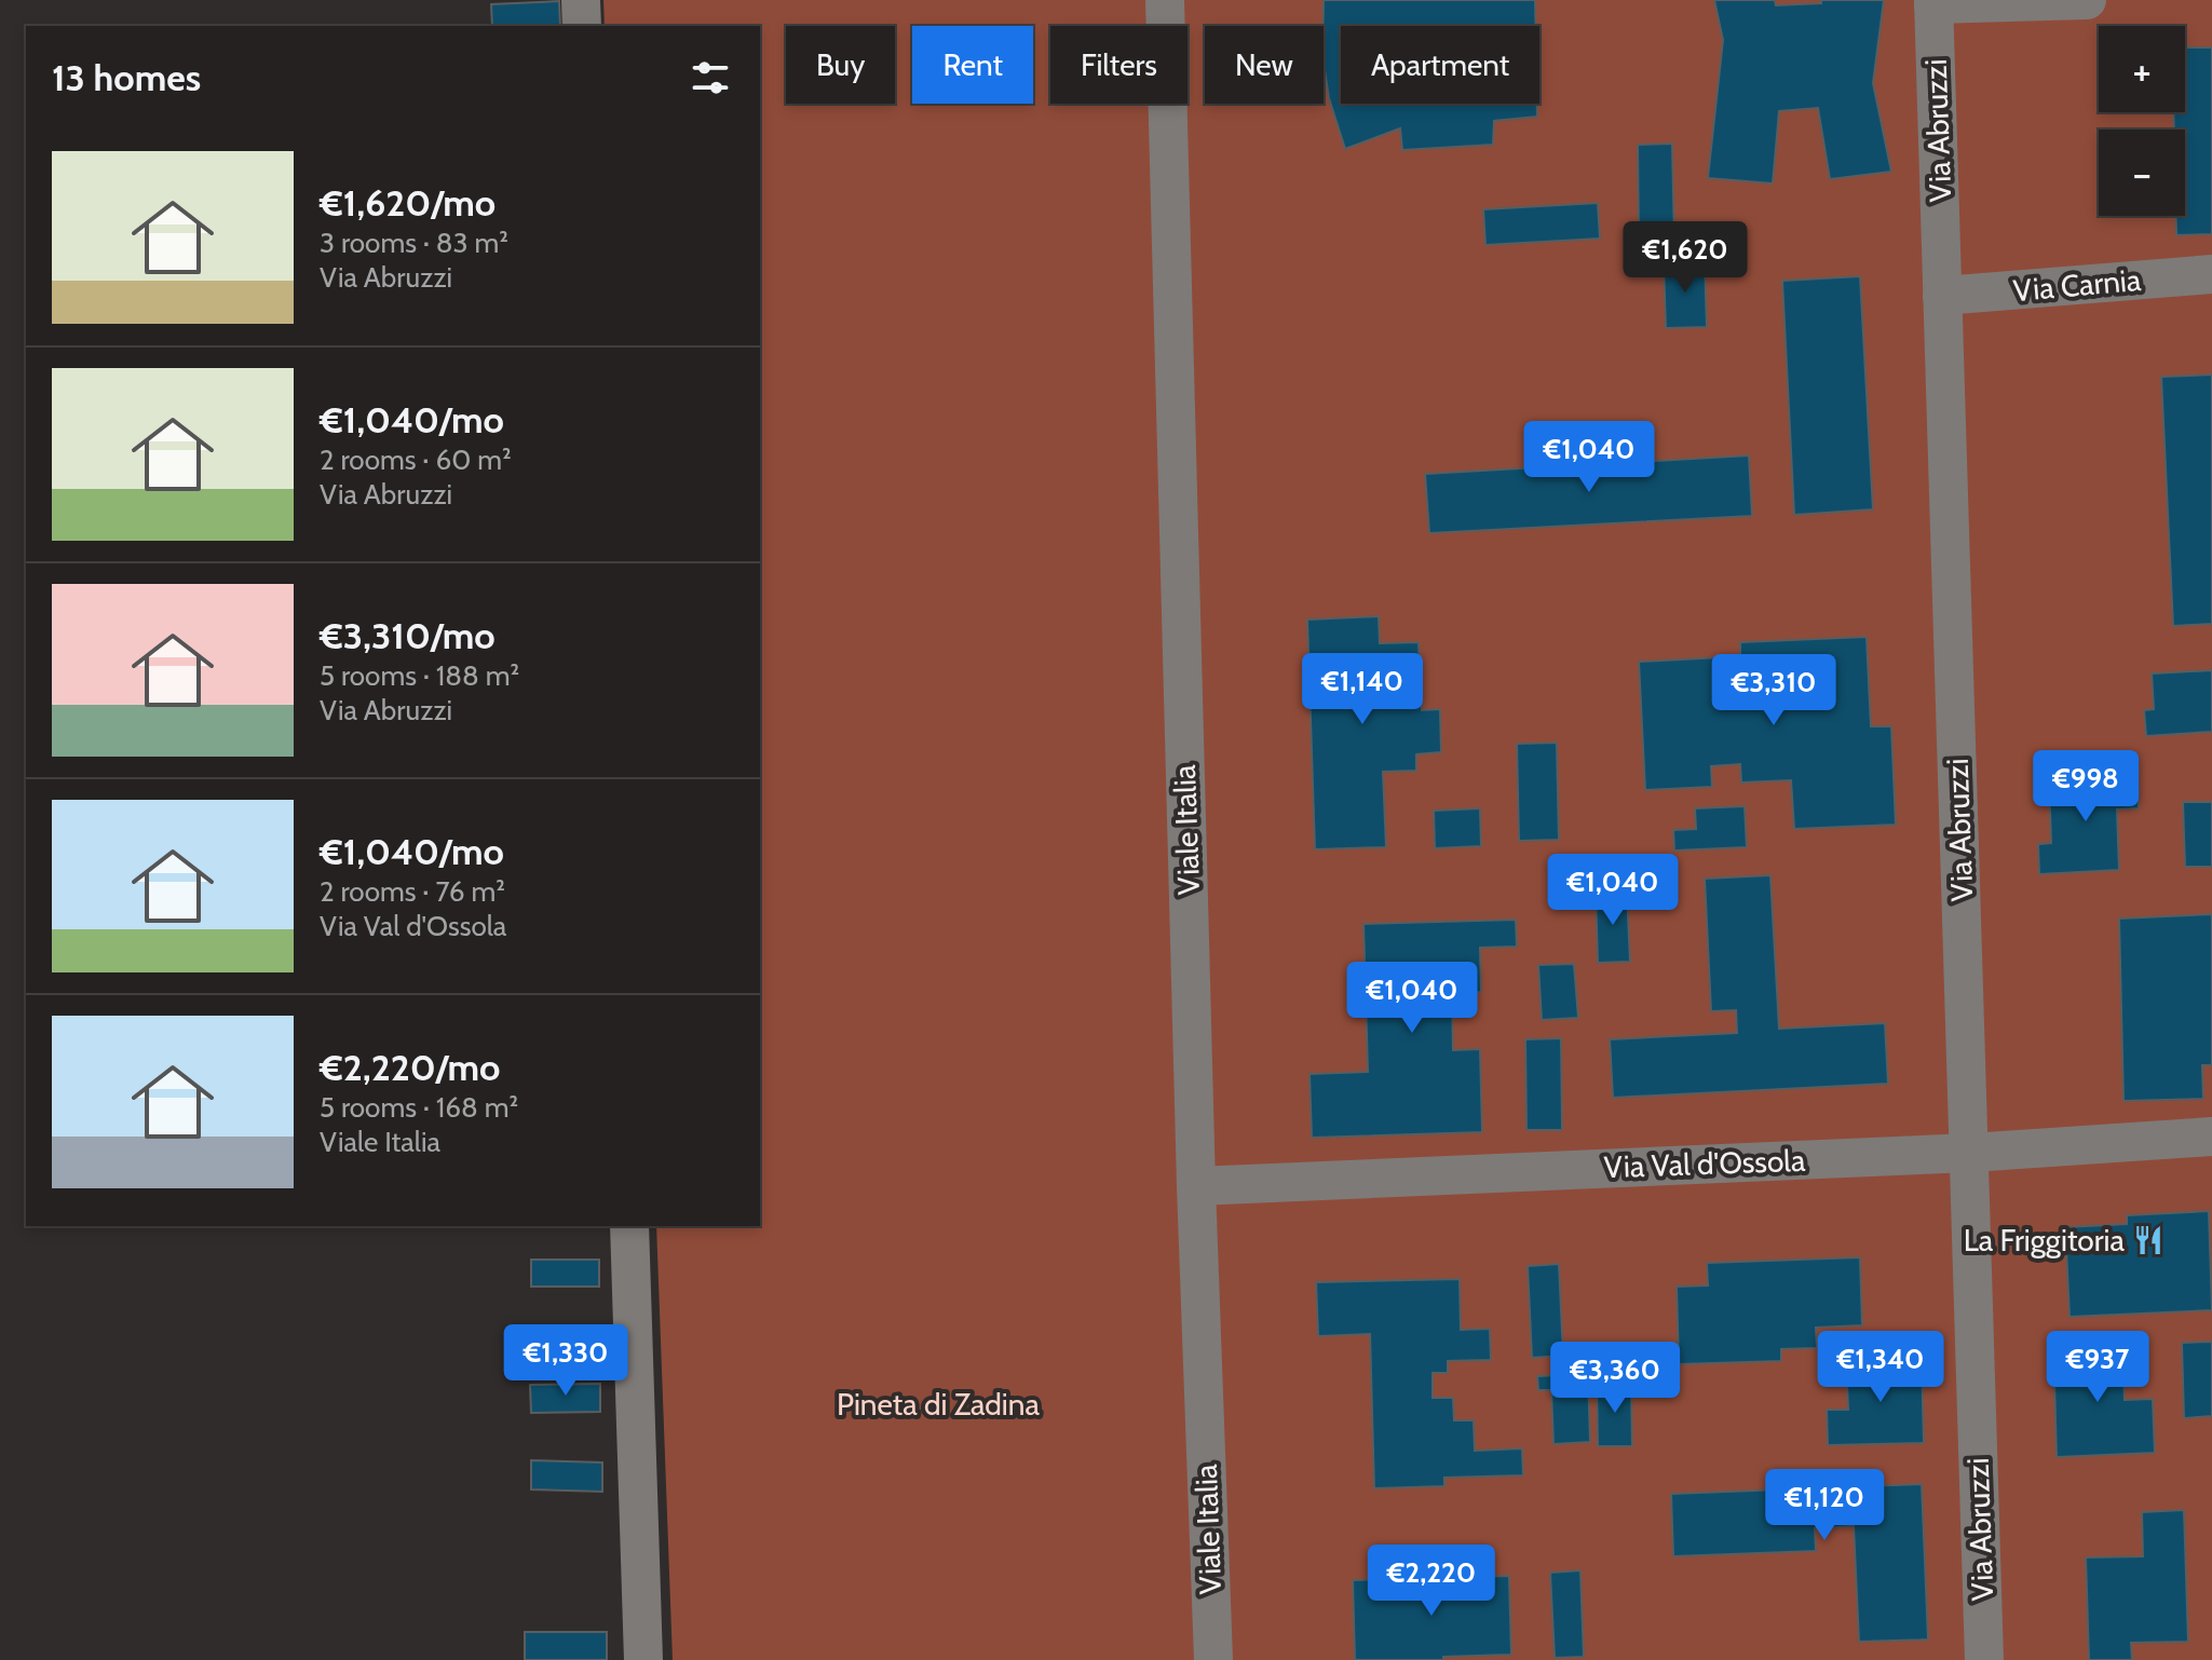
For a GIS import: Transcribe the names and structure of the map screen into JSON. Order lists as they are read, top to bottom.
{
  "streets": {
    "street": [
      "Via Abruzzi",
      "Via Carnia",
      "Viale Italia",
      "Via Val d'Ossola"
    ]
  },
  "crossings": [
    ["Via Abruzzi", "Via Carnia"],
    ["Via Abruzzi", "Via Val d'Ossola"],
    ["Viale Italia", "Via Val d'Ossola"]
  ],
  "parks": ["Pineta di Zadina"],
  "places": {
    "restaurant": ["La Friggitoria"]
  },
  "page": {
    "map_buttons": ["+", "−"],
    "chip": [
      "Buy",
      "Rent",
      "Filters",
      "New",
      "Apartment"
    ],
    "heading": "13 homes",
    "list": [
      {
        "name": "€1,620/mo",
        "note": "3 rooms · 83 m² · Via Abruzzi"
      },
      {
        "name": "€1,040/mo",
        "note": "2 rooms · 60 m² · Via Abruzzi"
      },
      {
        "name": "€3,310/mo",
        "note": "5 rooms · 188 m² · Via Abruzzi"
      },
      {
        "name": "€1,040/mo",
        "note": "2 rooms · 76 m² · Via Val d'Ossola"
      },
      {
        "name": "€2,220/mo",
        "note": "5 rooms · 168 m² · Viale Italia"
      }
    ],
    "price": [
      "€1,620",
      "€1,040",
      "€1,140",
      "€3,310",
      "€998",
      "€1,040",
      "€1,040",
      "€1,330",
      "€1,340",
      "€937",
      "€3,360",
      "€1,120",
      "€2,220"
    ]
  }
}
